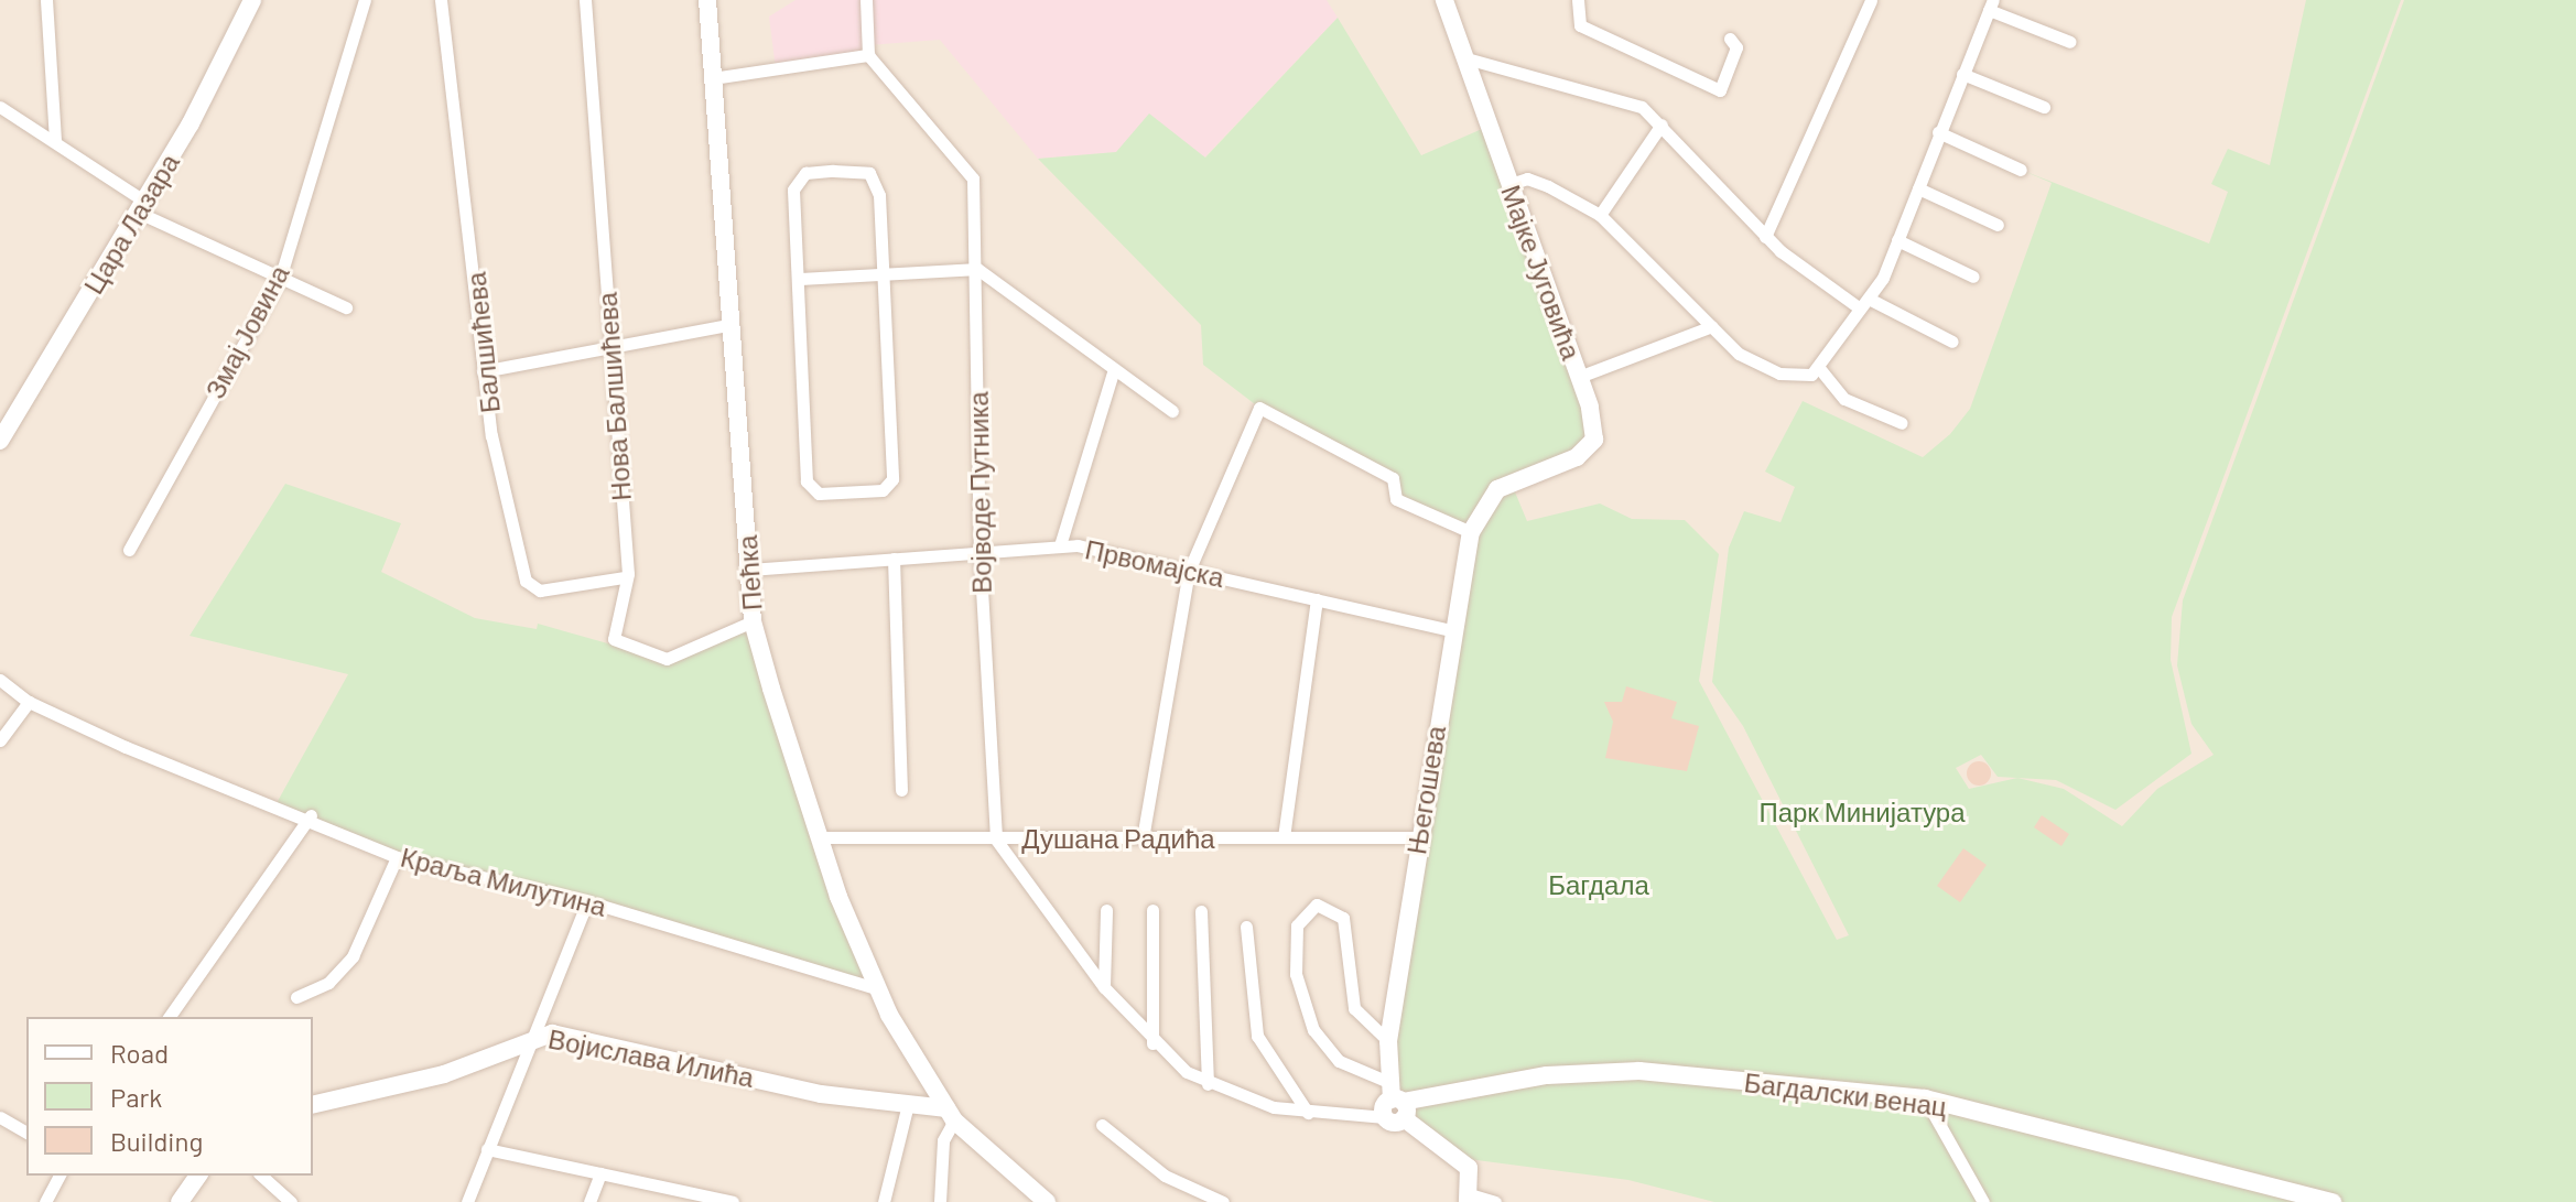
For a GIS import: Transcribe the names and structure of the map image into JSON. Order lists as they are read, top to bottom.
{
  "streets": {
    "street": [
      "Цара Лазара",
      "Мајке Југовића",
      "Змај Јовина",
      "Балшићева",
      "Нова Балшићева",
      "Војводе Путника",
      "Првомајска",
      "Пећка",
      "Његошева",
      "Душана Радића",
      "Краља Милутина",
      "Војислава Илића",
      "Багдалски венац"
    ]
  },
  "crossings": [
    ["Мајке Југовића", "Његошева"],
    ["Балшићева", "Нова Балшићева"],
    ["Нова Балшићева", "Пећка"],
    ["Војводе Путника", "Првомајска"],
    ["Војводе Путника", "Душана Радића"],
    ["Првомајска", "Пећка"],
    ["Првомајска", "Његошева"],
    ["Пећка", "Душана Радића"],
    ["Пећка", "Краља Милутина"],
    ["Пећка", "Војислава Илића"],
    ["Његошева", "Душана Радића"],
    ["Његошева", "Багдалски венац"]
  ],
  "parks": ["Парк Минијатура", "Багдала"],
  "legend": ["Road", "Park", "Building"]
}
